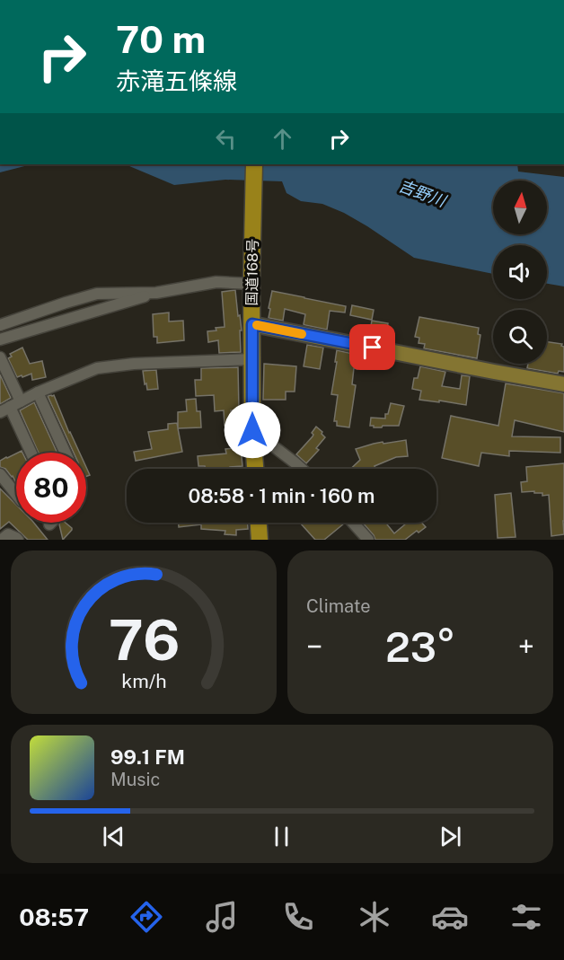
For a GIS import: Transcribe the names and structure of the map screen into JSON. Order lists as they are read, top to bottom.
{
  "streets": {
    "highway": ["国道168号"]
  },
  "water": ["吉野川"],
  "north": "top",
  "page": {
    "turn": ["70 m", "赤滝五條線"],
    "limit": "80",
    "trip": "08:58 · 1 min · 160 m",
    "tile": "Climate",
    "heat": ["−", "23°", "+"],
    "song": ["99.1 FM", "Music"],
    "tabs": "08:57",
    "gauge": ["76", "km/h"]
  }
}
